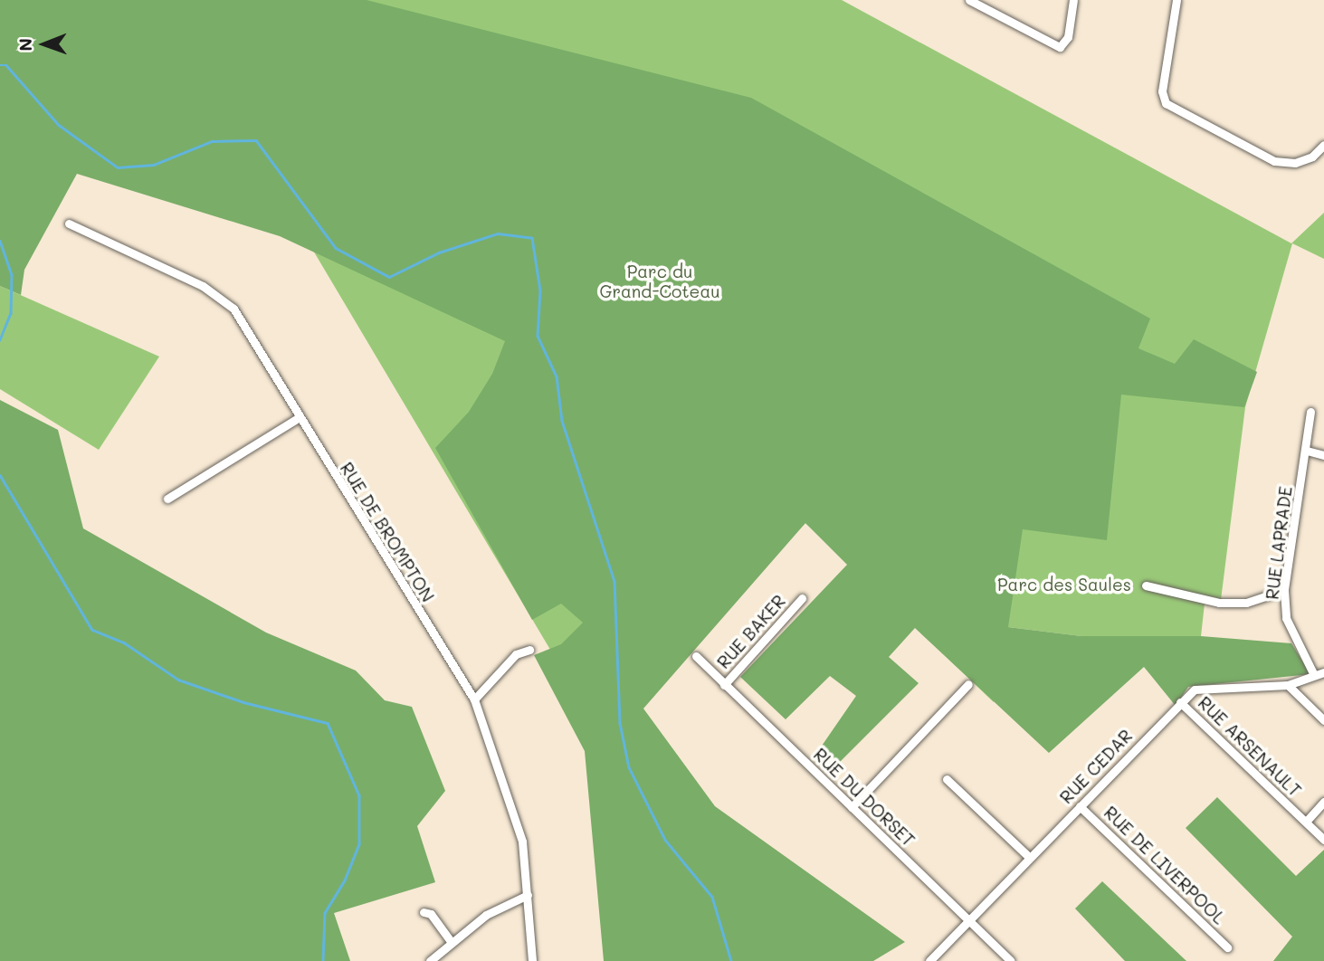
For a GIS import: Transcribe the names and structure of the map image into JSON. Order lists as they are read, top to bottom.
{
  "streets": {
    "street": [
      "RUE DE BROMPTON",
      "RUE LAPRADE",
      "RUE BAKER",
      "RUE ARSENAULT",
      "RUE CEDAR",
      "RUE DU DORSET",
      "RUE DE LIVERPOOL"
    ]
  },
  "crossings": [
    ["RUE LAPRADE", "RUE CEDAR"],
    ["RUE BAKER", "RUE DU DORSET"],
    ["RUE ARSENAULT", "RUE CEDAR"],
    ["RUE CEDAR", "RUE DU DORSET"],
    ["RUE CEDAR", "RUE DE LIVERPOOL"]
  ],
  "parks": ["Parc du Grand-Coteau", "Parc des Saules"],
  "north": "left"
}
